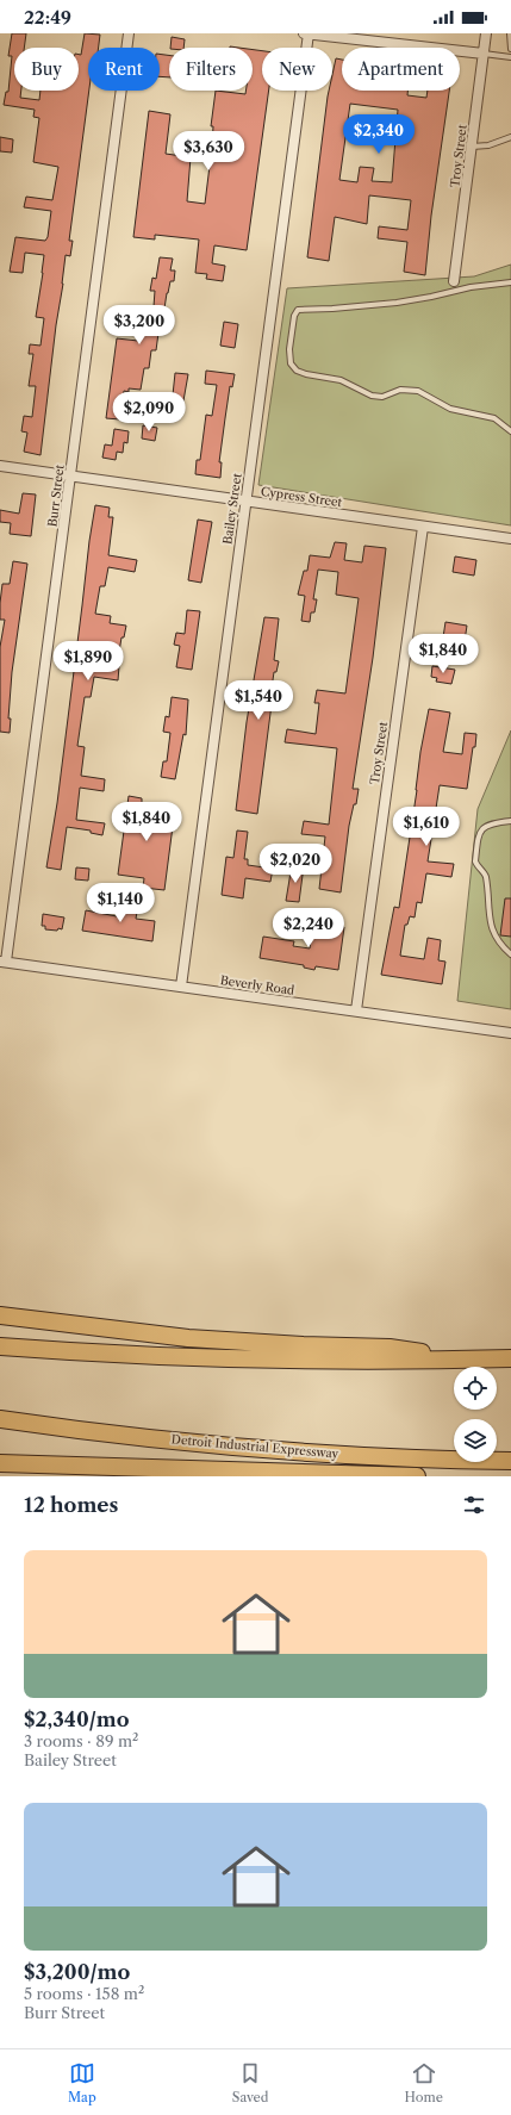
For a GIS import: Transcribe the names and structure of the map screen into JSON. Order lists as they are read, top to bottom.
{
  "streets": {
    "highway": ["Detroit Industrial Expressway"],
    "street": [
      "Troy Street",
      "Burr Street",
      "Cypress Street",
      "Bailey Street",
      "Beverly Road"
    ]
  },
  "crossings": [
    ["Troy Street", "Cypress Street"],
    ["Troy Street", "Beverly Road"],
    ["Burr Street", "Cypress Street"],
    ["Burr Street", "Beverly Road"],
    ["Cypress Street", "Bailey Street"],
    ["Bailey Street", "Beverly Road"]
  ],
  "page": {
    "status": "22:49",
    "chip": [
      "Buy",
      "Rent",
      "Filters",
      "New",
      "Apartment"
    ],
    "price": [
      "$2,340",
      "$3,630",
      "$3,200",
      "$2,090",
      "$1,840",
      "$1,890",
      "$1,540",
      "$1,840",
      "$1,610",
      "$2,020",
      "$1,140",
      "$2,240"
    ],
    "heading": "12 homes",
    "list": [
      {
        "name": "$2,340/mo",
        "note": "3 rooms · 89 m² · Bailey Street"
      },
      {
        "name": "$3,200/mo",
        "note": "5 rooms · 158 m² · Burr Street"
      }
    ],
    "tabs": ["Map", "Saved", "Home"]
  }
}
